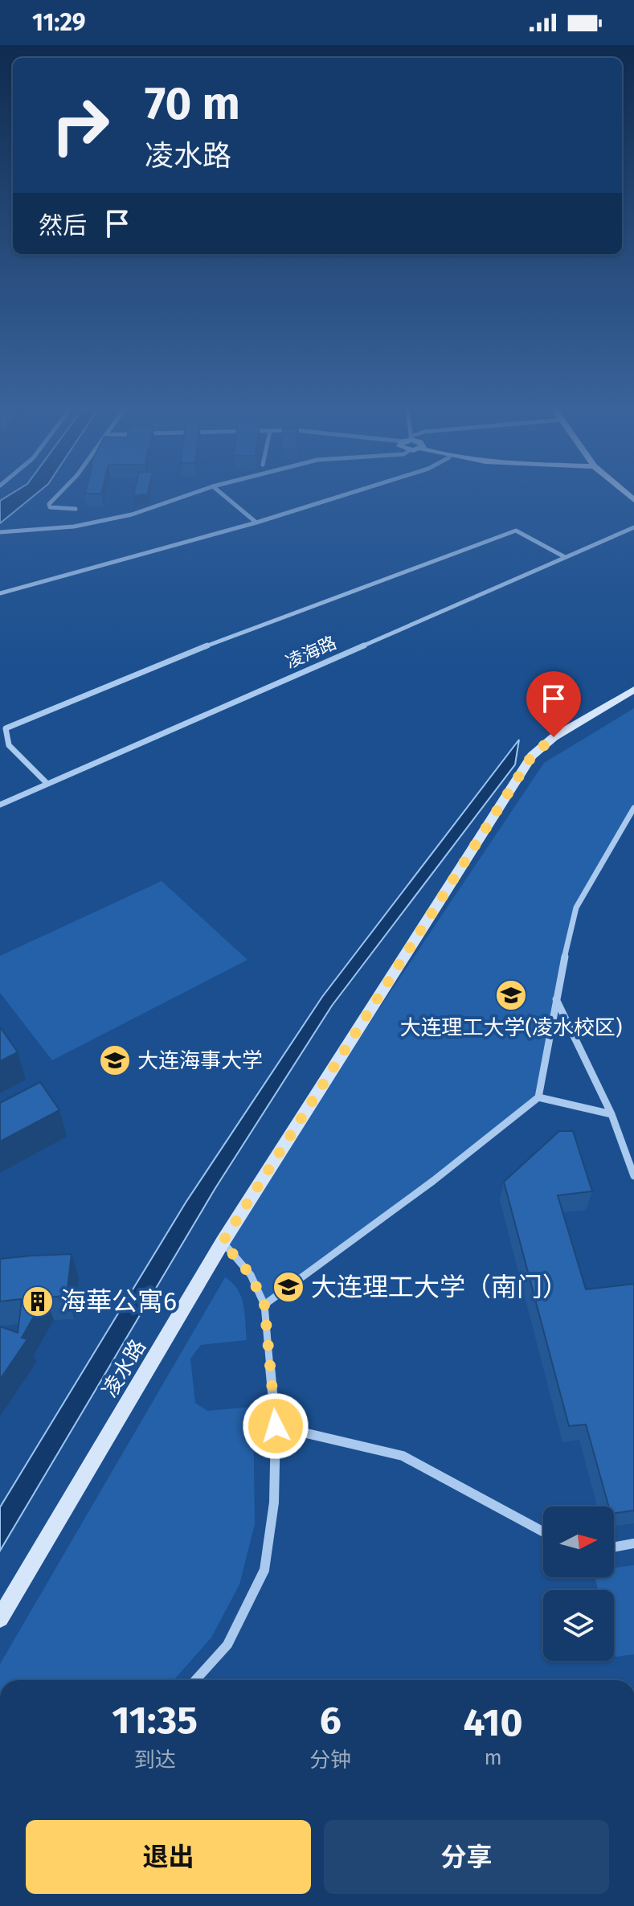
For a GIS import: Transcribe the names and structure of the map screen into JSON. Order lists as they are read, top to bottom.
{
  "streets": {
    "main road": ["凌水路"],
    "street": ["凌海路"]
  },
  "places": {
    "school or university": ["大连理工大学(凌水校区)", "大连海事大学", "大连理工大学（南门）"],
    "building": ["海華公寓6"]
  },
  "north": "right",
  "page": {
    "status": "11:29",
    "turn": ["70 m", "凌水路"],
    "then": "然后",
    "eta": [
      "11:35",
      "到达",
      "6",
      "分钟",
      "410",
      "m"
    ],
    "buttons": ["退出", "分享"]
  }
}
